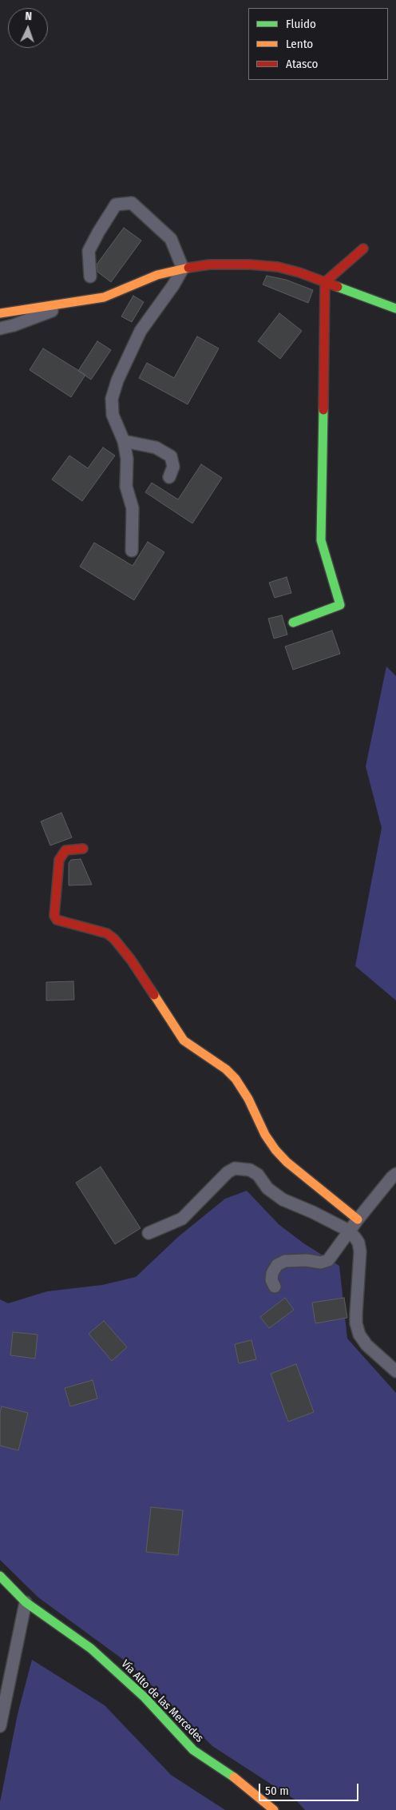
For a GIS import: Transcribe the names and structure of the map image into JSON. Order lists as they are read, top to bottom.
{
  "streets": {
    "street": ["Vía Alto de las Mercedes"]
  },
  "legend": ["Fluido", "Lento", "Atasco"],
  "scale_bar": "50 m",
  "north": "top"
}
